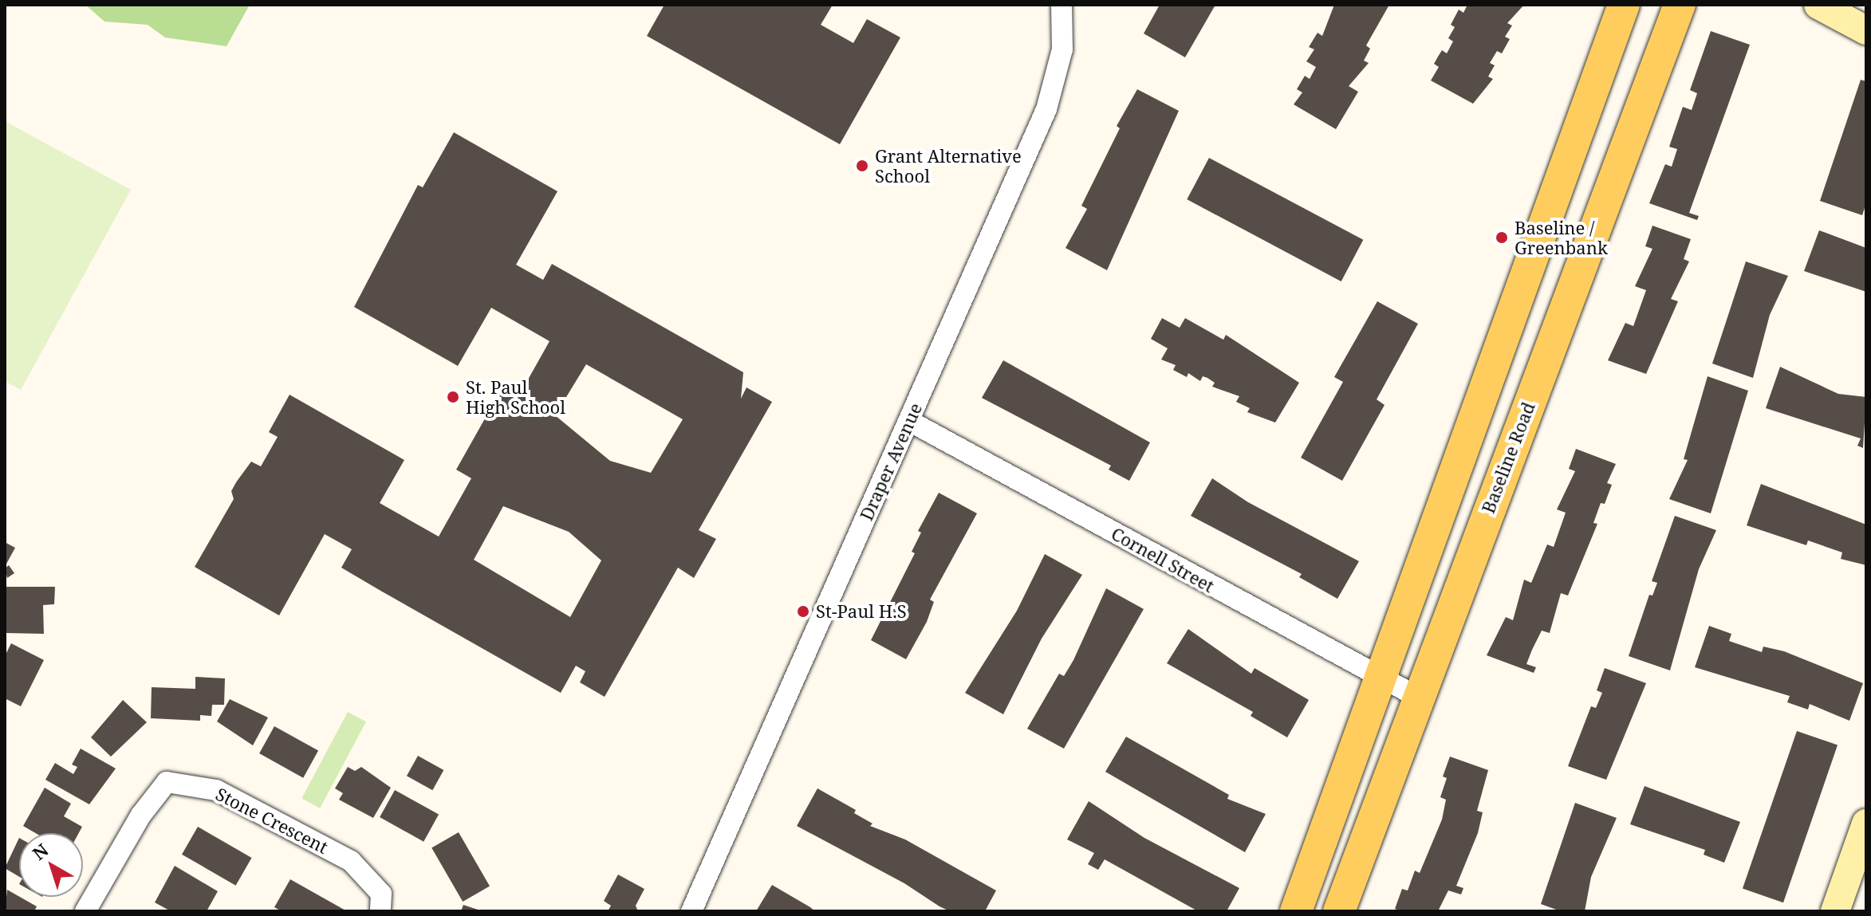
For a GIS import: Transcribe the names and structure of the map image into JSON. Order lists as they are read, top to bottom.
{
  "streets": {
    "main road": ["Baseline Road"],
    "street": ["Draper Avenue", "Cornell Street", "Stone Crescent"]
  },
  "crossings": [
    ["Baseline Road", "Cornell Street"],
    ["Draper Avenue", "Cornell Street"]
  ],
  "places": [
    "Grant Alternative School",
    "Baseline / Greenbank",
    "St. Paul High School",
    "St-Paul H.S"
  ],
  "north": "top left"
}
